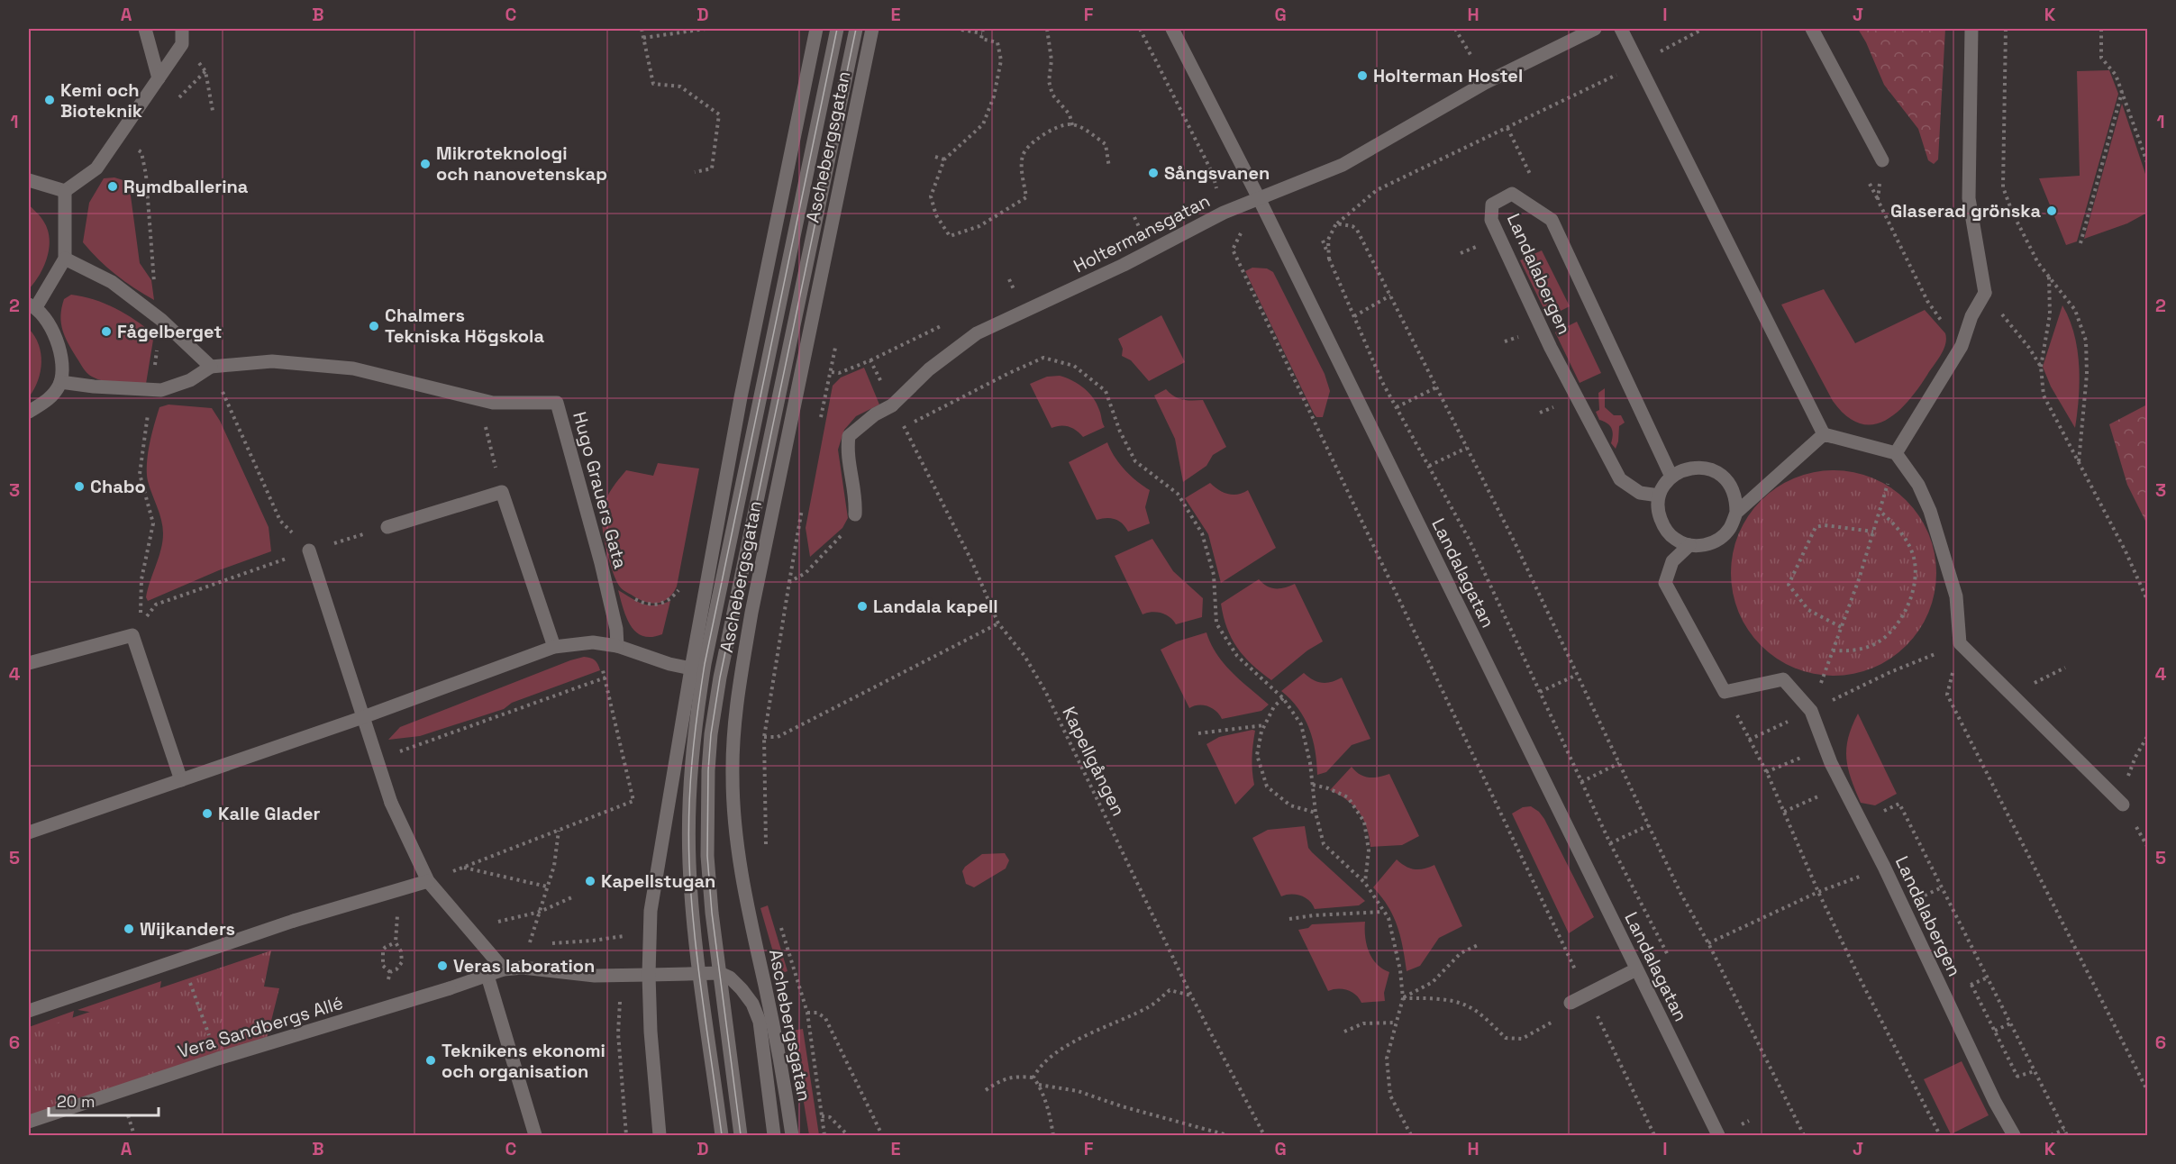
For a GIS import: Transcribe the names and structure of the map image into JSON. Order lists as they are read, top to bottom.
{
  "streets": {
    "street": [
      "Aschebergsgatan",
      "Holtermansgatan",
      "Landalabergen",
      "Hugo Grauers Gata",
      "Landalagatan",
      "Vera Sandbergs Allé"
    ],
    "path": ["Kapellgången"]
  },
  "crossings": [
    ["Aschebergsgatan", "Vera Sandbergs Allé"],
    ["Holtermansgatan", "Landalagatan"],
    ["Holtermansgatan", "Kapellgången"]
  ],
  "places": [
    "Holterman Hostel",
    "Kemi och Bioteknik",
    "Mikroteknologi och nanovetenskap",
    "Sångsvanen",
    "Rymdballerina",
    "Glaserad grönska",
    "Chalmers Tekniska Högskola",
    "Fågelberget",
    "Chabo",
    "Landala kapell",
    "Kalle Glader",
    "Kapellstugan",
    "Wijkanders",
    "Veras laboration",
    "Teknikens ekonomi och organisation"
  ],
  "scale_bar": "20 m",
  "grid": {
    "columns": [
      "A",
      "B",
      "C",
      "D",
      "E",
      "F",
      "G",
      "H",
      "I",
      "J",
      "K"
    ],
    "rows": [
      "1",
      "2",
      "3",
      "4",
      "5",
      "6"
    ]
  }
}
